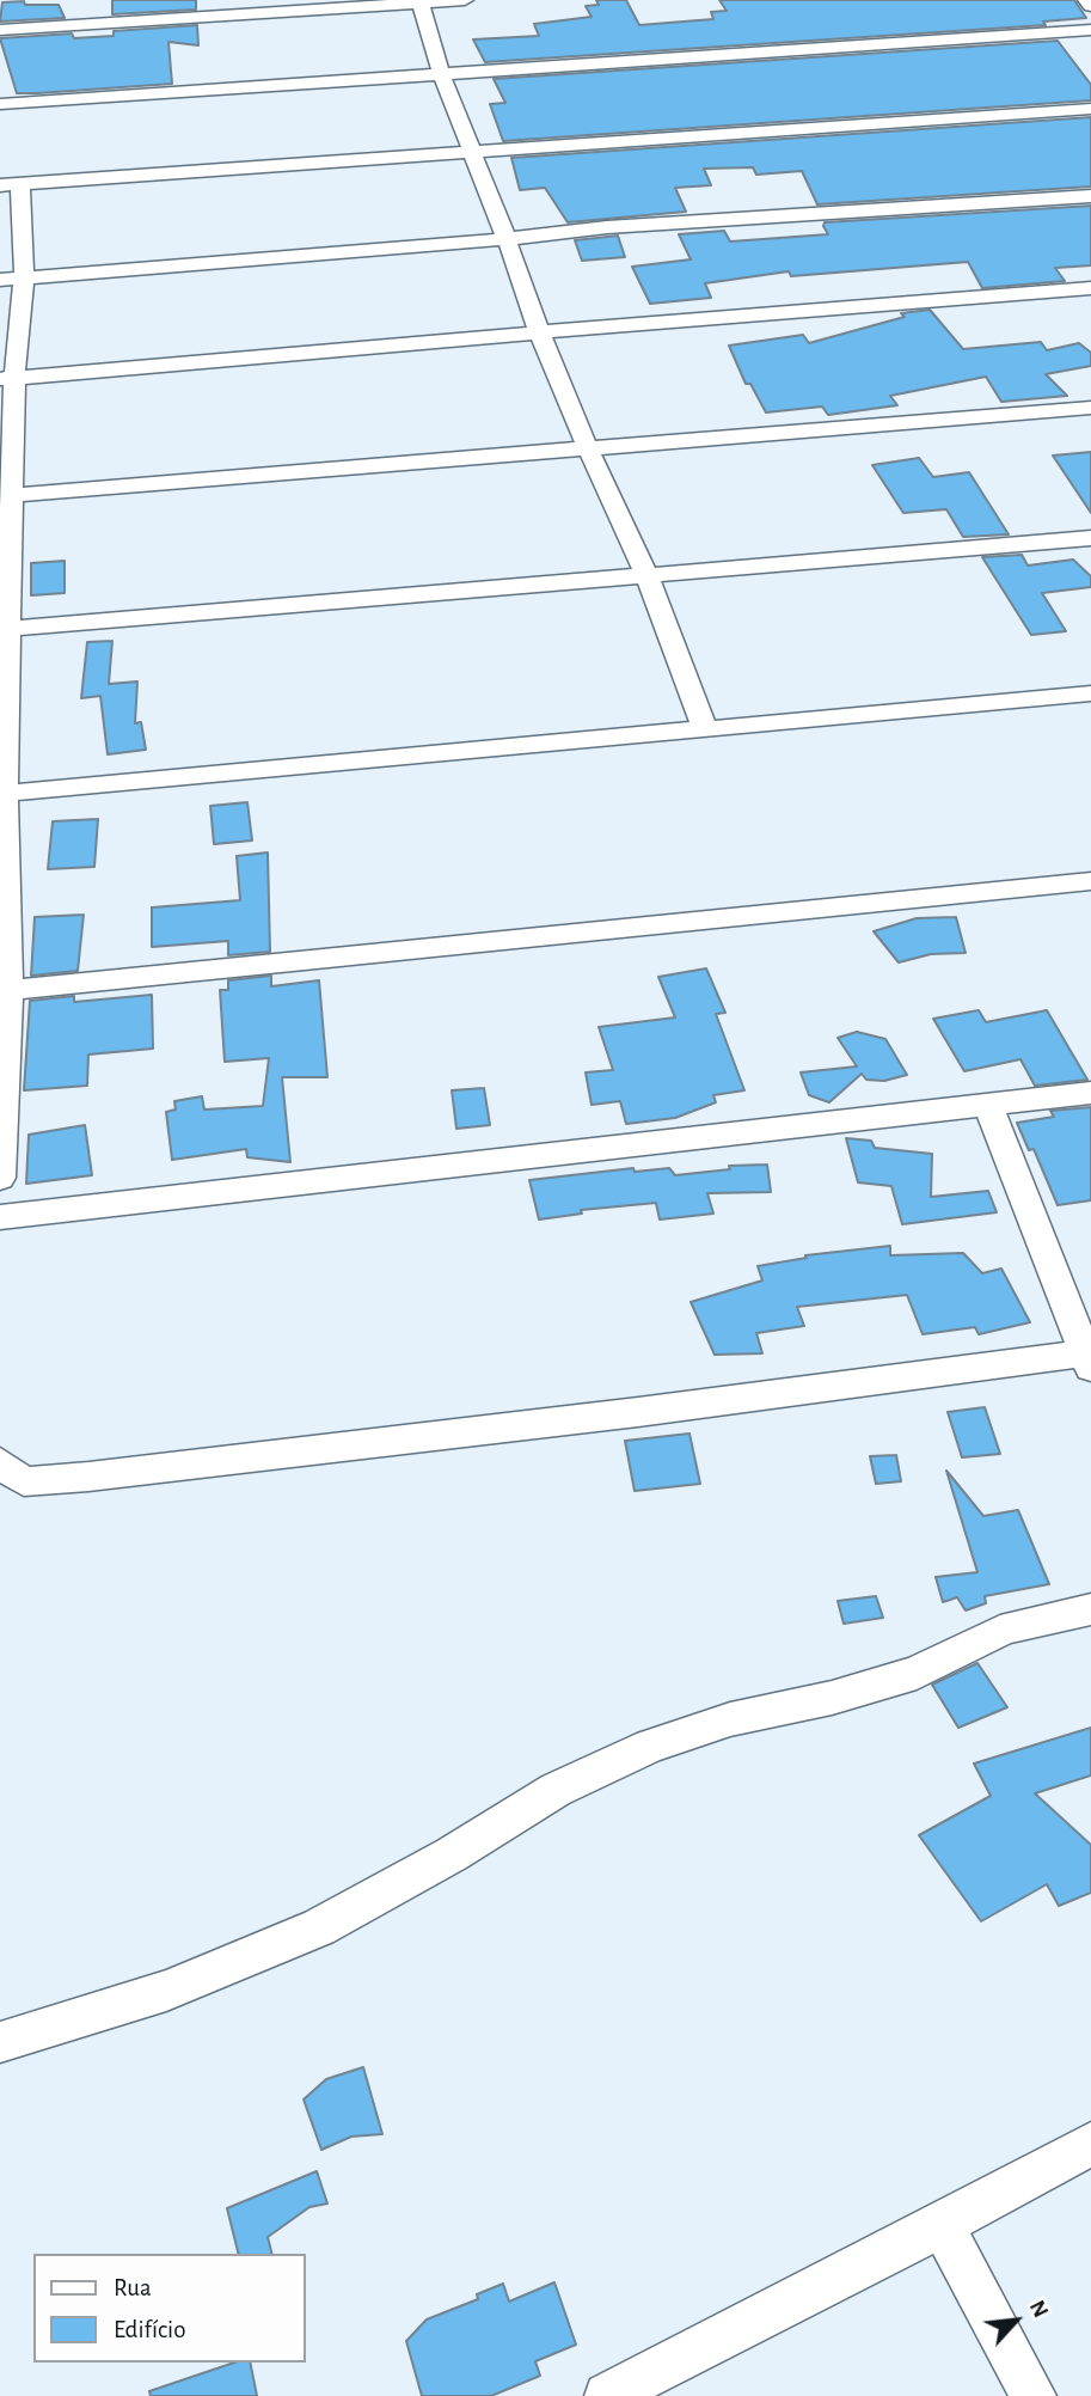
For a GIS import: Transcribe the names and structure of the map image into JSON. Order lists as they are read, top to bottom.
{
  "legend": ["Rua", "Edifício"],
  "north": "top right"
}
